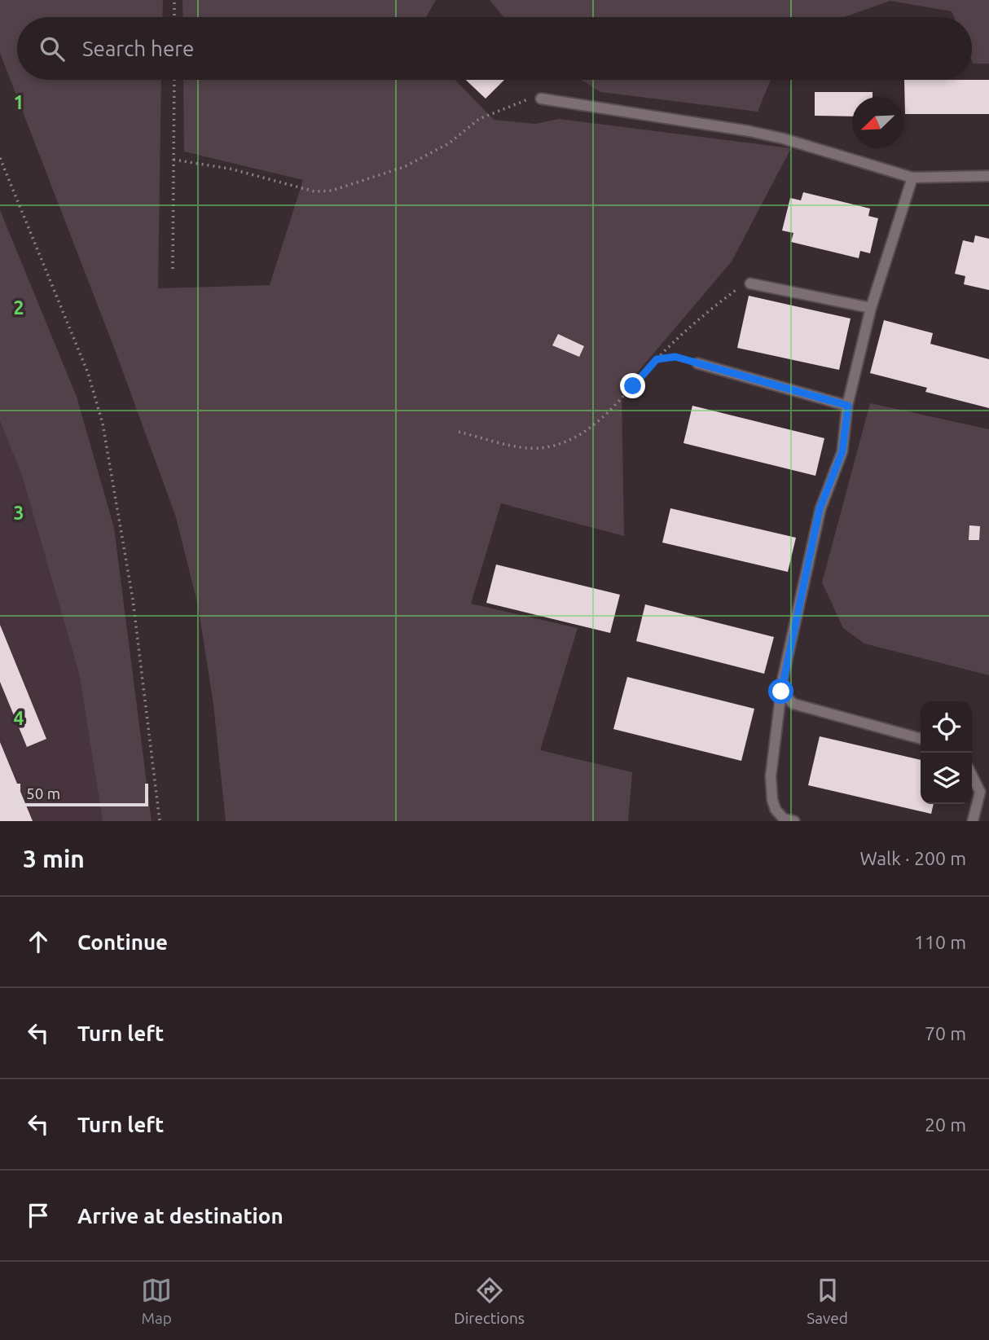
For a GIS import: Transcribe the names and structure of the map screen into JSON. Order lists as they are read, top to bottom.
{
  "scale_bar": "50 m",
  "north": "bottom left",
  "page": {
    "search": "Search here",
    "scale": "50 m",
    "heading": ["3 min", "Walk · 200 m"],
    "list": [
      ["Continue", "110 m"],
      ["Turn left", "70 m"],
      ["Turn left", "20 m"],
      "Arrive at destination"
    ],
    "nav": ["Map", "Directions", "Saved"]
  },
  "grid": {
    "rows": [
      "1",
      "2",
      "3",
      "4"
    ]
  }
}
